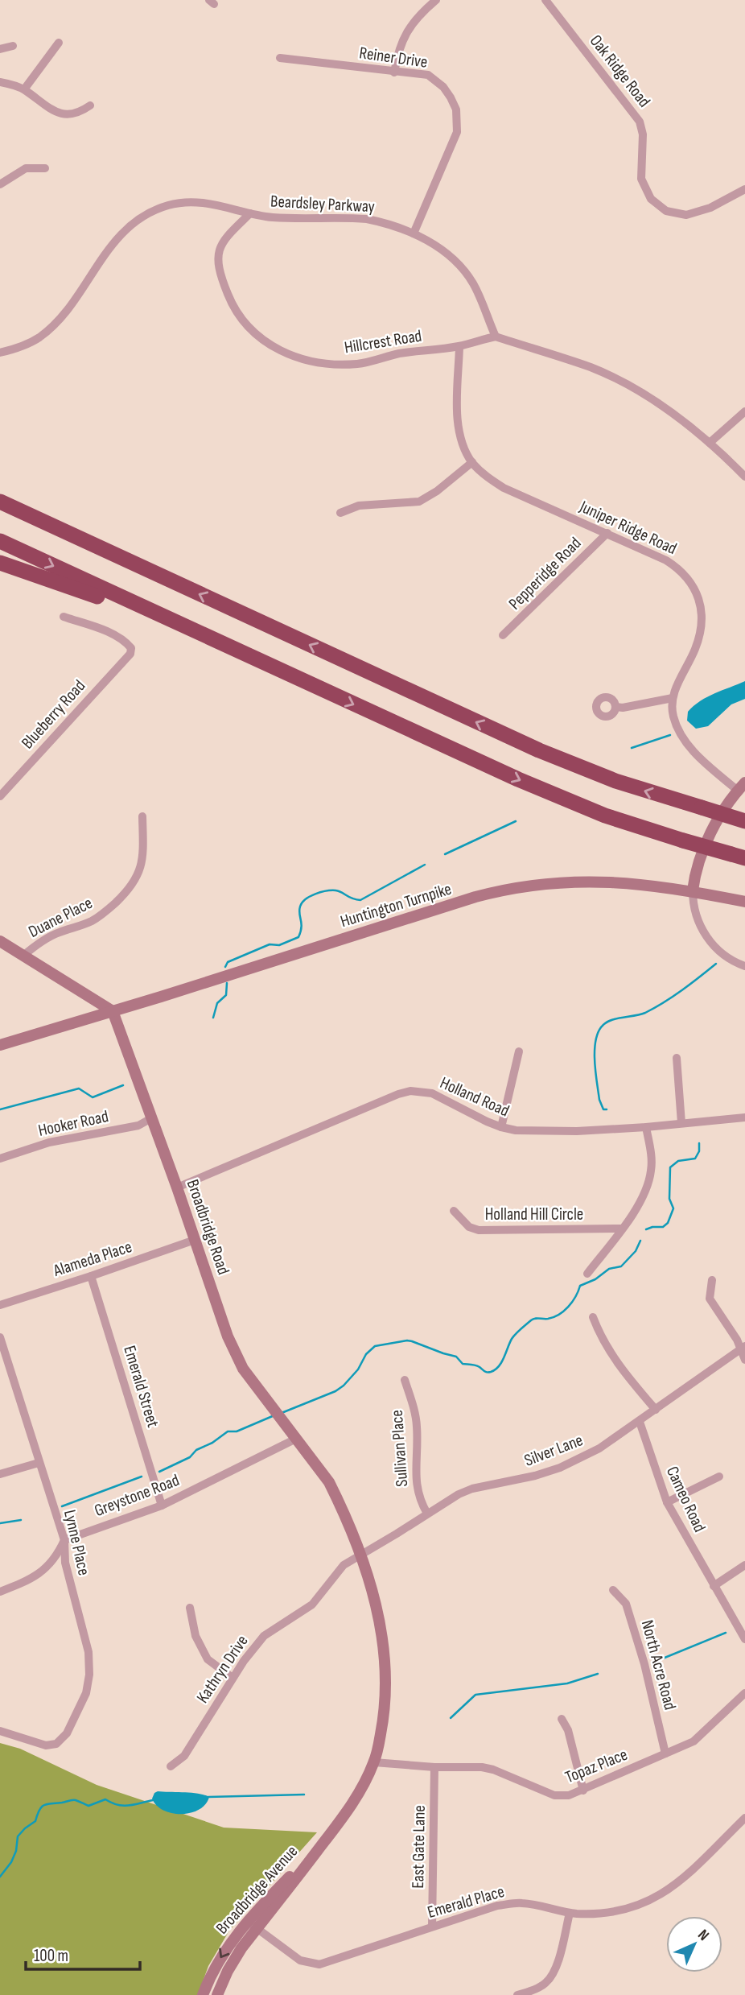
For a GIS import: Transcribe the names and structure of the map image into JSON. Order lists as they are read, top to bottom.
{
  "streets": {
    "main road": ["Huntington Turnpike", "Broadbridge Road", "Broadbridge Avenue"],
    "street": [
      "Reiner Drive",
      "Oak Ridge Road",
      "Beardsley Parkway",
      "Hillcrest Road",
      "Juniper Ridge Road",
      "Pepperidge Road",
      "Blueberry Road",
      "Duane Place",
      "Holland Road",
      "Hooker Road",
      "Holland Hill Circle",
      "Alameda Place",
      "Emerald Street",
      "Sullivan Place",
      "Silver Lane",
      "Greystone Road",
      "Cameo Road",
      "Lynne Place",
      "North Acre Road",
      "Kathryn Drive",
      "Topaz Place",
      "East Gate Lane",
      "Emerald Place"
    ]
  },
  "crossings": [
    ["Reiner Drive", "Beardsley Parkway"],
    ["Beardsley Parkway", "Hillcrest Road"],
    ["Hillcrest Road", "Juniper Ridge Road"],
    ["Juniper Ridge Road", "Pepperidge Road"],
    ["Huntington Turnpike", "Broadbridge Road"],
    ["Holland Road", "Broadbridge Road"],
    ["Hooker Road", "Broadbridge Road"],
    ["Broadbridge Road", "Alameda Place"],
    ["Broadbridge Road", "Silver Lane"],
    ["Broadbridge Road", "Greystone Road"],
    ["Broadbridge Road", "Kathryn Drive"],
    ["Broadbridge Road", "Broadbridge Avenue"],
    ["Alameda Place", "Emerald Street"],
    ["Emerald Street", "Greystone Road"],
    ["Sullivan Place", "Silver Lane"],
    ["Silver Lane", "Cameo Road"],
    ["Silver Lane", "Kathryn Drive"],
    ["Silver Lane", "Broadbridge Avenue"],
    ["Greystone Road", "Lynne Place"],
    ["North Acre Road", "Topaz Place"],
    ["Kathryn Drive", "Broadbridge Avenue"],
    ["Topaz Place", "East Gate Lane"],
    ["Topaz Place", "Broadbridge Avenue"],
    ["East Gate Lane", "Emerald Place"],
    ["Broadbridge Avenue", "Emerald Place"]
  ],
  "scale_bar": "100 m",
  "north": "top right"
}
